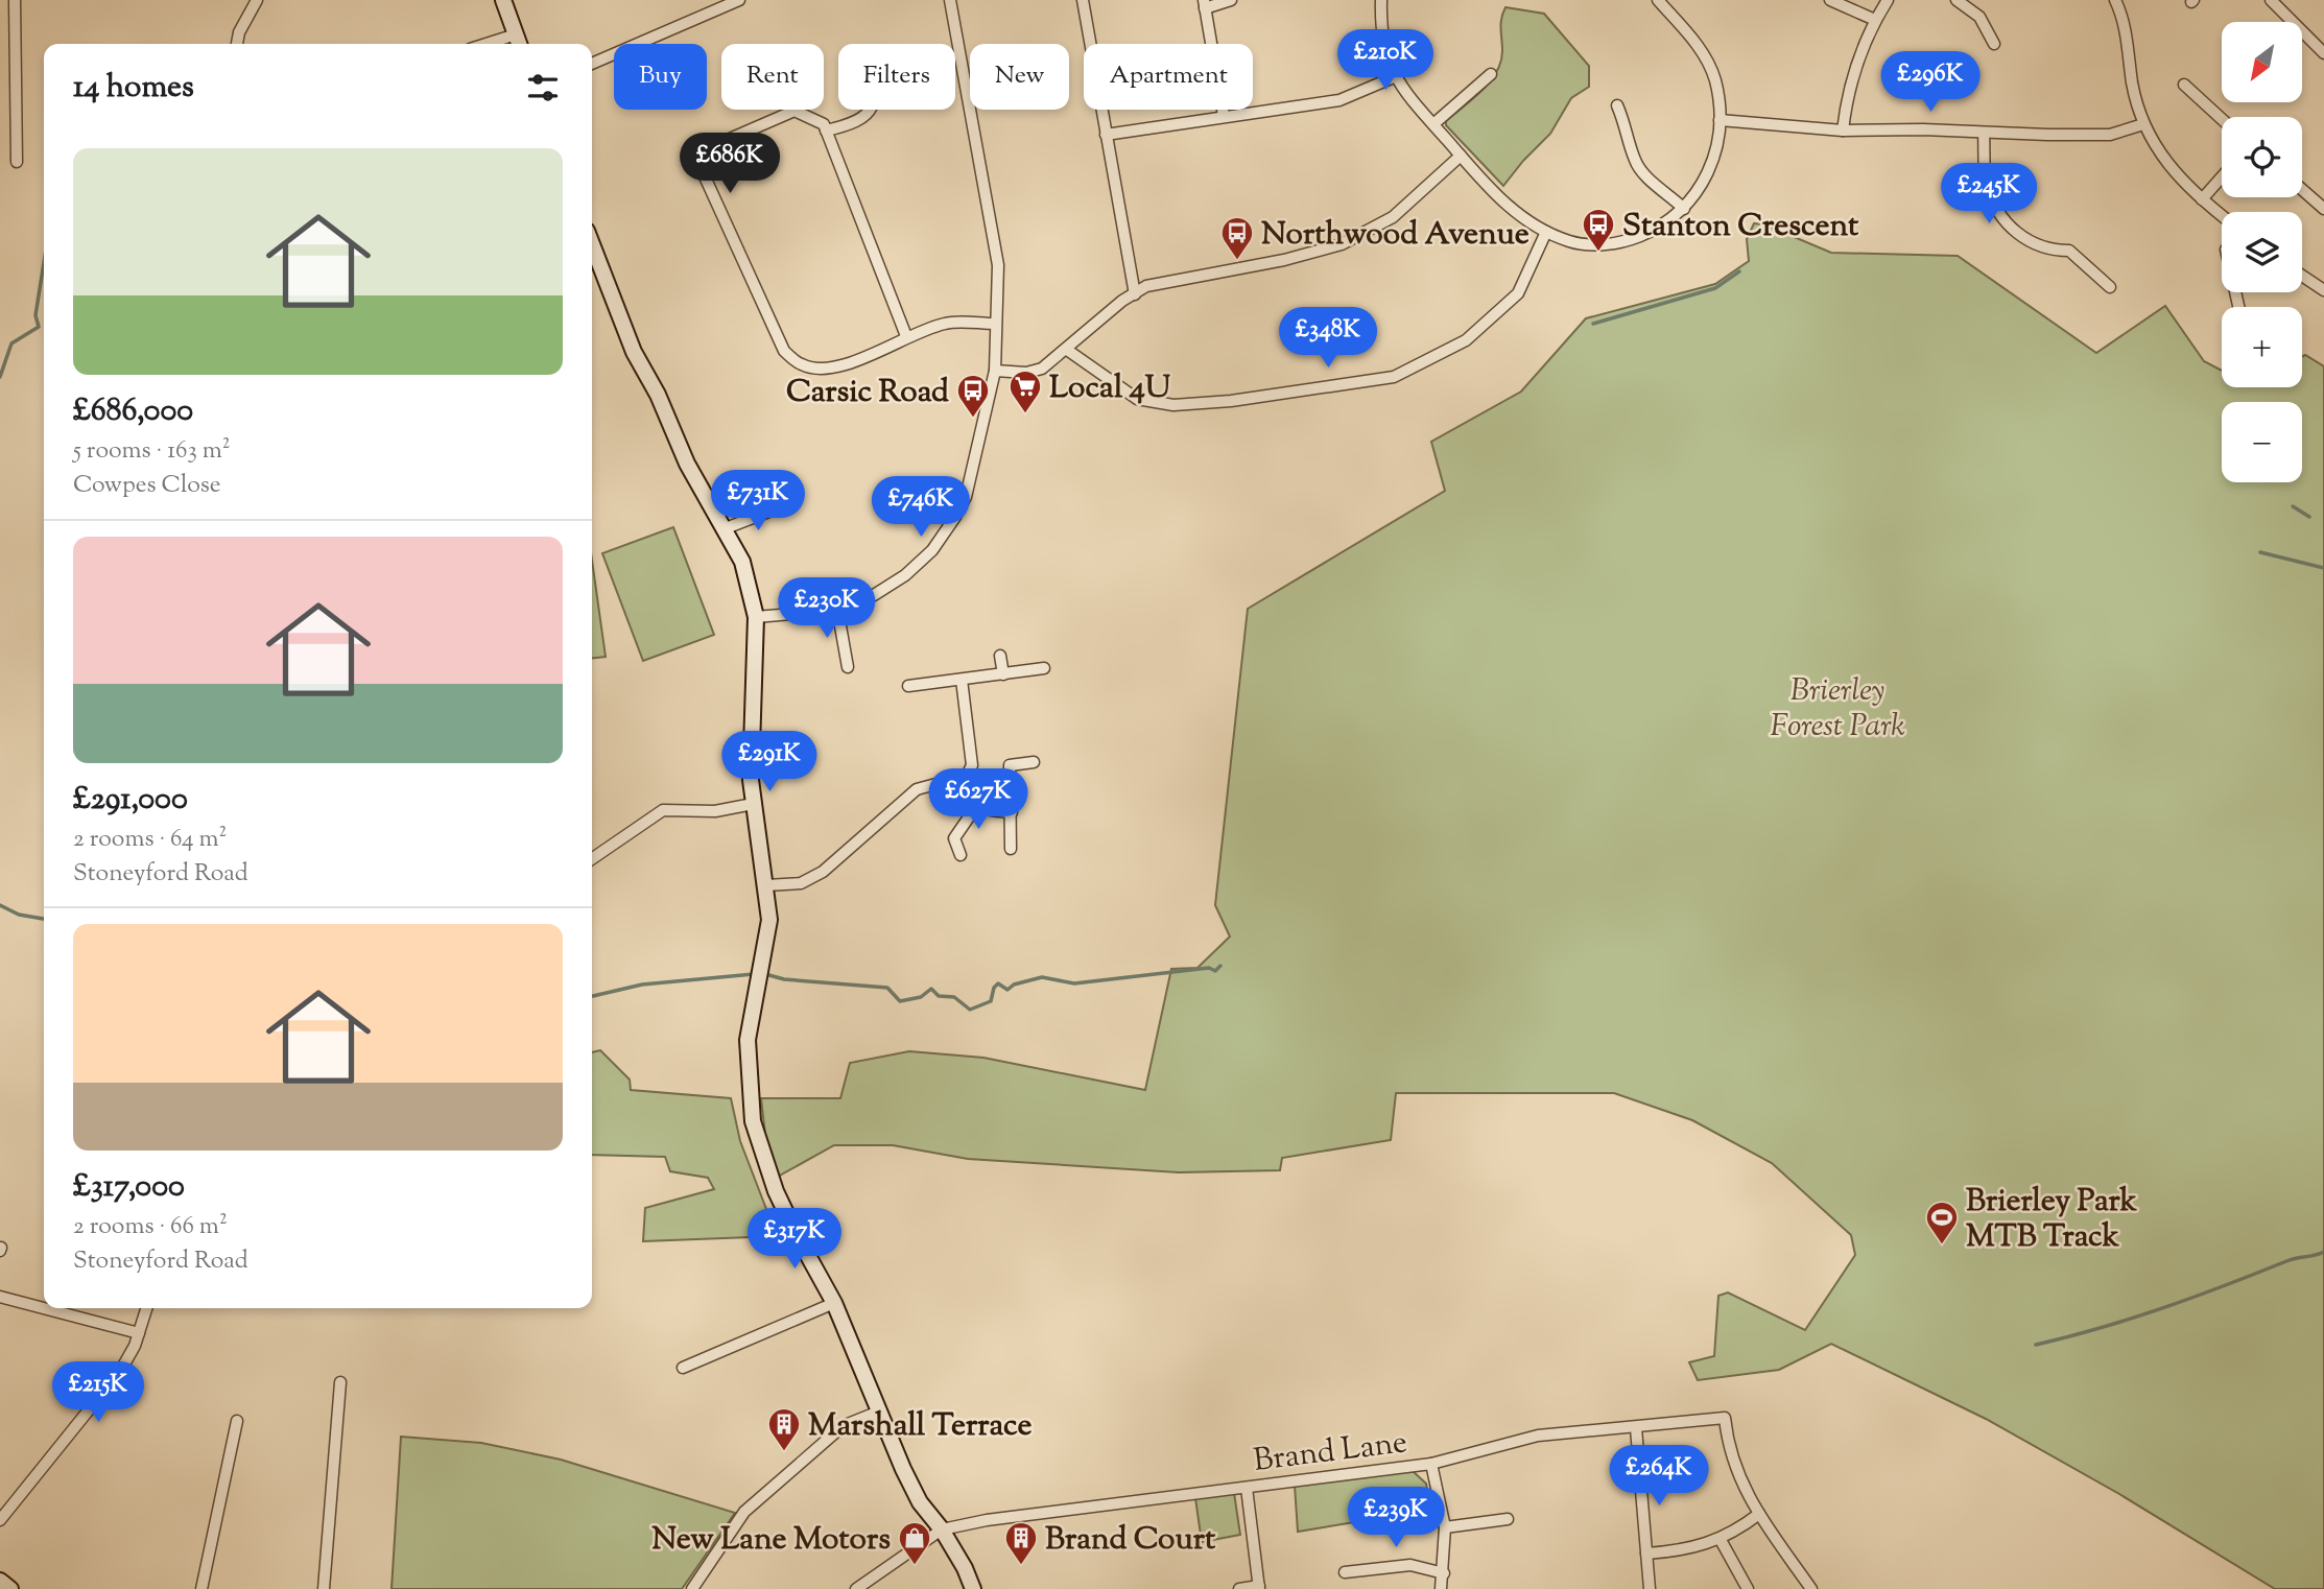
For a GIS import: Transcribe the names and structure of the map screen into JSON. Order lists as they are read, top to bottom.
{
  "streets": {
    "street": ["Brand Lane"]
  },
  "parks": ["Brierley Forest Park"],
  "places": {
    "bus stop": ["Stanton Crescent", "Northwood Avenue", "Carsic Road"],
    "supermarket": ["Local 4U"],
    "sports": ["Brierley Park MTB Track"],
    "building": ["Marshall Terrace", "Brand Court"],
    "shop": ["New Lane Motors"]
  },
  "north": "bottom left",
  "page": {
    "map_buttons": ["+", "−"],
    "price": [
      "£210K",
      "£296K",
      "£686K",
      "£245K",
      "£348K",
      "£731K",
      "£746K",
      "£230K",
      "£291K",
      "£627K",
      "£317K",
      "£215K",
      "£264K",
      "£239K"
    ],
    "chip": [
      "Buy",
      "Rent",
      "Filters",
      "New",
      "Apartment"
    ],
    "heading": "14 homes",
    "list": [
      {
        "name": "£686,000",
        "note": "5 rooms · 163 m² · Cowpes Close"
      },
      {
        "name": "£291,000",
        "note": "2 rooms · 64 m² · Stoneyford Road"
      },
      {
        "name": "£317,000",
        "note": "2 rooms · 66 m² · Stoneyford Road"
      }
    ]
  }
}
